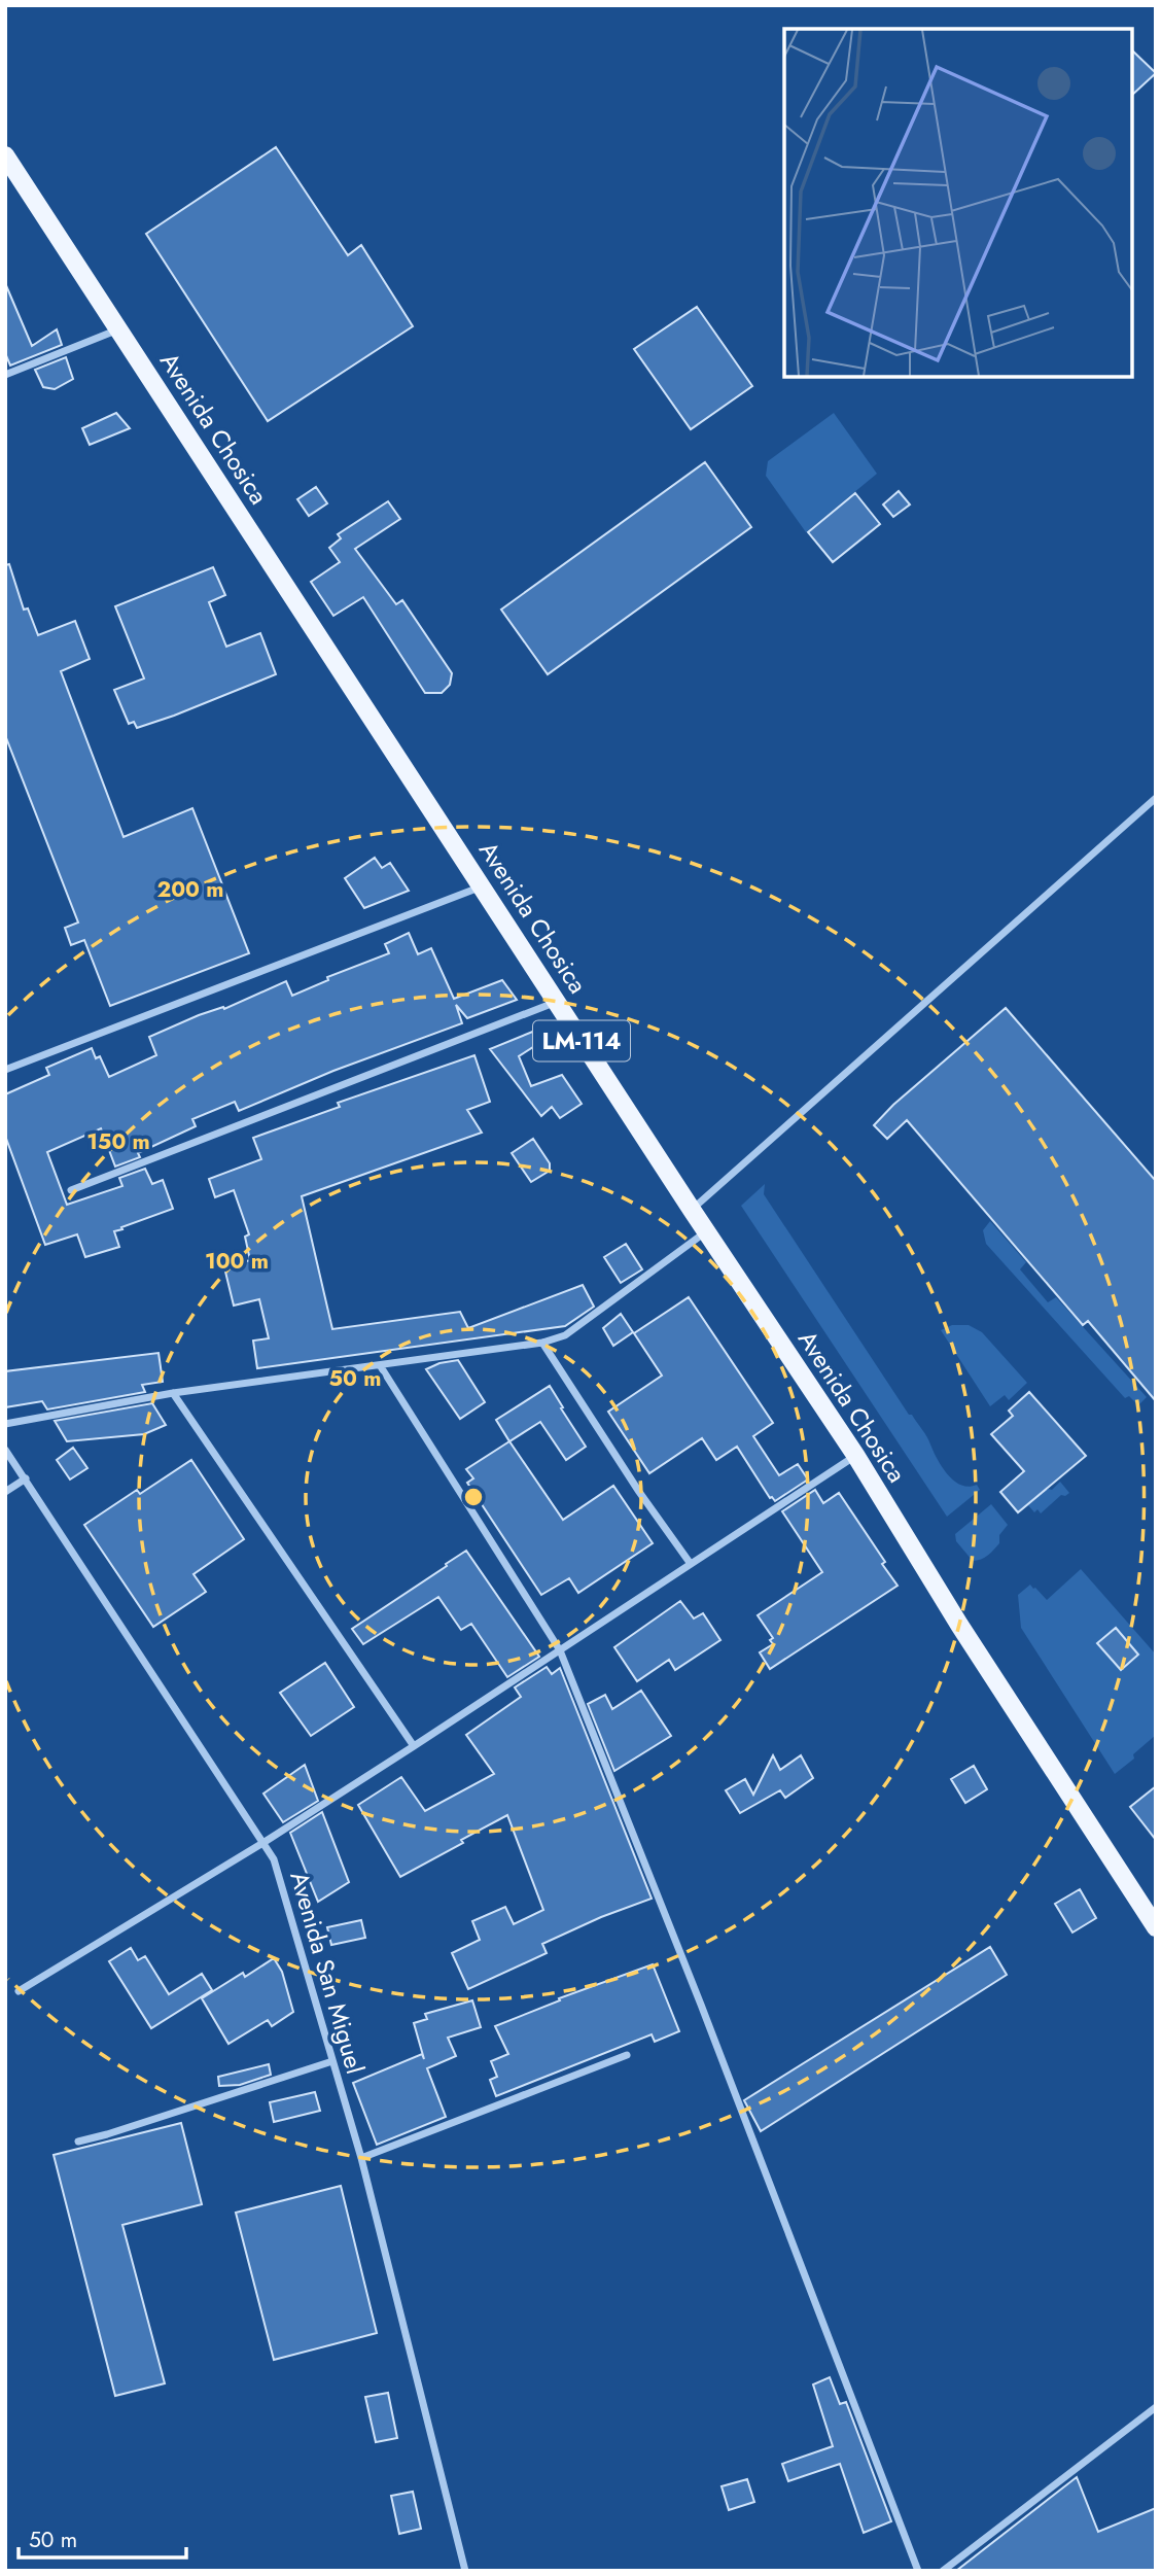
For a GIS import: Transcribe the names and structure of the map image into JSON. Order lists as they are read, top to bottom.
{
  "streets": {
    "main road": ["Avenida Chosica", "LM-114"],
    "street": ["Avenida San Miguel"]
  },
  "scale_bar": "50 m",
  "rings": [
    "200 m",
    "150 m",
    "100 m",
    "50 m"
  ]
}
